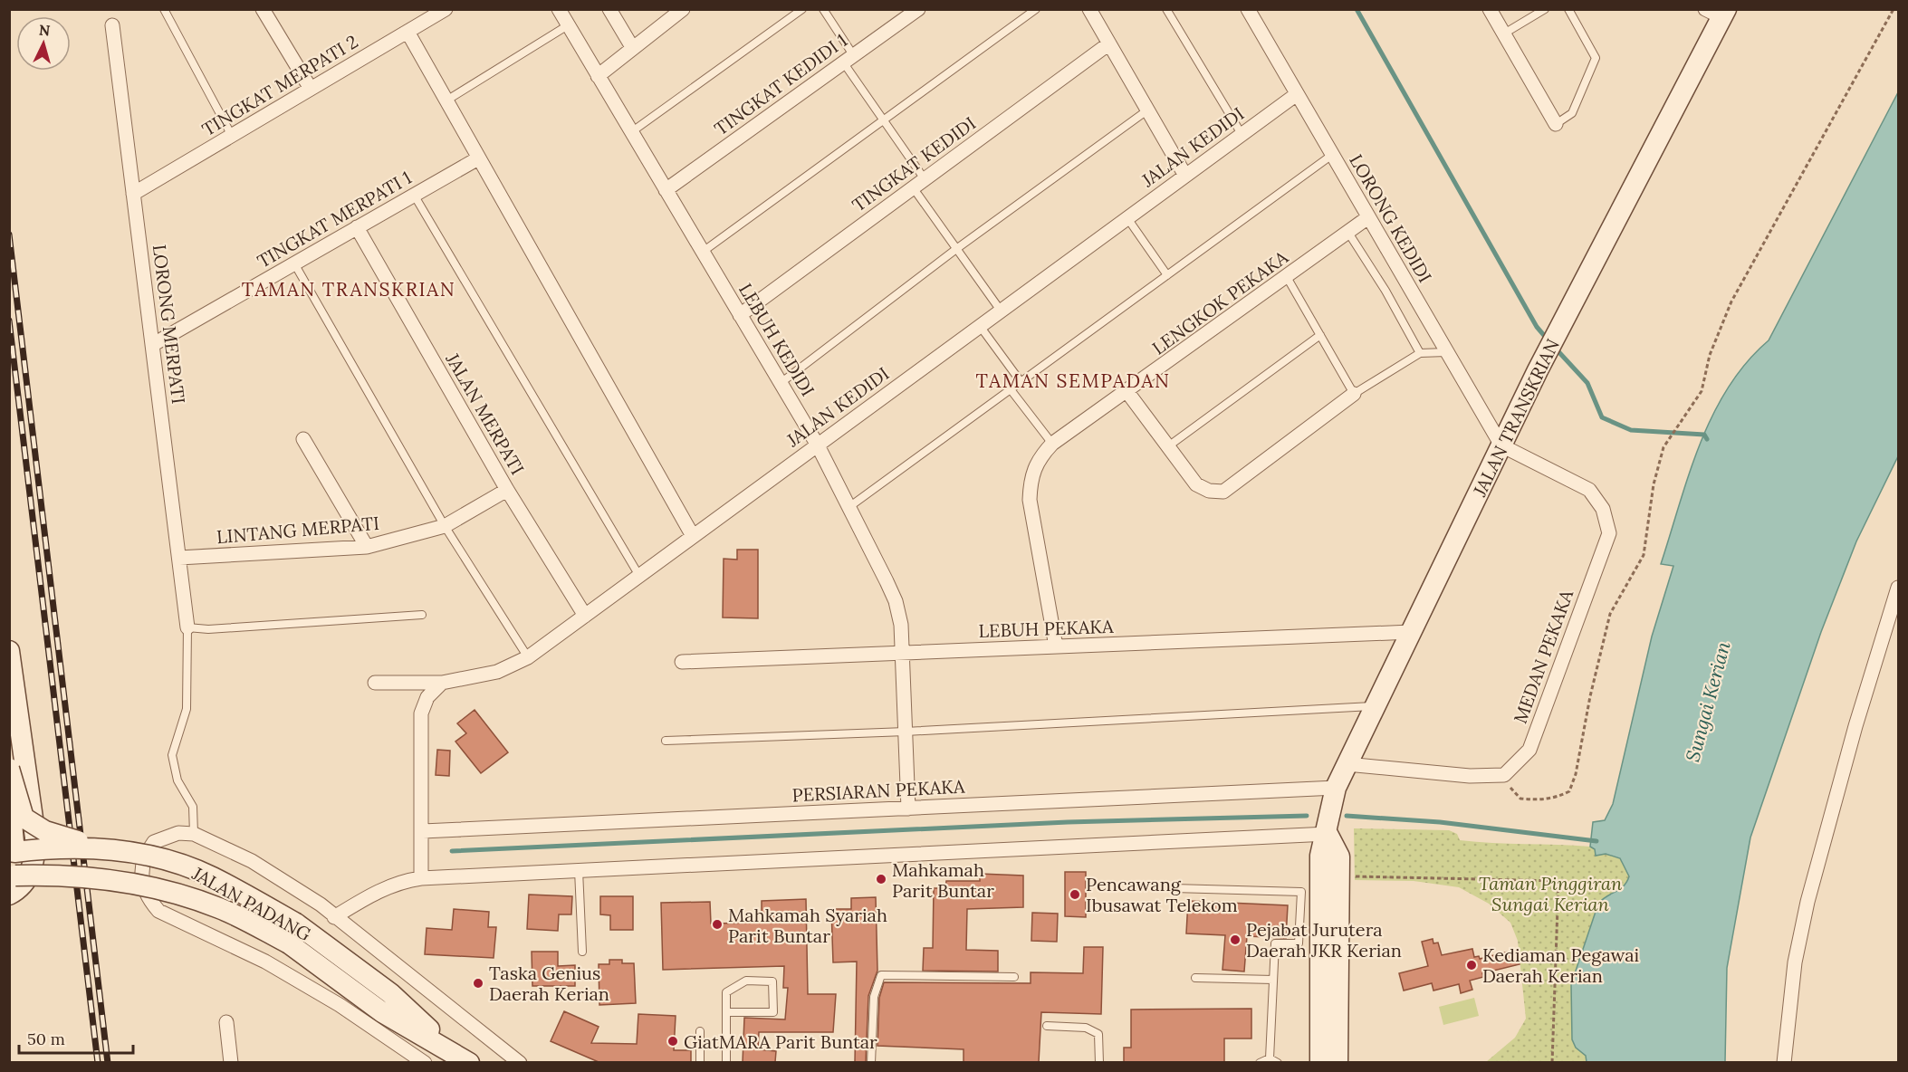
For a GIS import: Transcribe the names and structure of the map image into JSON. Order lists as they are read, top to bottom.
{
  "streets": {
    "street": [
      "TINGKAT KEDIDI 1",
      "TINGKAT MERPATI 2",
      "JALAN KEDIDI",
      "TINGKAT KEDIDI",
      "LORONG KEDIDI",
      "TINGKAT MERPATI 1",
      "LENGKOK PEKAKA",
      "LORONG MERPATI",
      "LEBUH KEDIDI",
      "JALAN MERPATI",
      "JALAN TRANSKRIAN",
      "LINTANG MERPATI",
      "LEBUH PEKAKA",
      "MEDAN PEKAKA",
      "PERSIARAN PEKAKA",
      "JALAN PADANG"
    ]
  },
  "crossings": [
    ["TINGKAT KEDIDI 1", "LEBUH KEDIDI"],
    ["TINGKAT MERPATI 2", "LORONG MERPATI"],
    ["JALAN KEDIDI", "LORONG KEDIDI"],
    ["JALAN KEDIDI", "LEBUH KEDIDI"],
    ["JALAN KEDIDI", "JALAN MERPATI"],
    ["TINGKAT KEDIDI", "LEBUH KEDIDI"],
    ["LORONG KEDIDI", "LENGKOK PEKAKA"],
    ["LORONG KEDIDI", "JALAN TRANSKRIAN"],
    ["LORONG KEDIDI", "MEDAN PEKAKA"],
    ["TINGKAT MERPATI 1", "LORONG MERPATI"],
    ["TINGKAT MERPATI 1", "JALAN MERPATI"],
    ["LENGKOK PEKAKA", "LEBUH PEKAKA"],
    ["LORONG MERPATI", "LINTANG MERPATI"],
    ["LEBUH KEDIDI", "LEBUH PEKAKA"],
    ["LEBUH KEDIDI", "PERSIARAN PEKAKA"],
    ["JALAN MERPATI", "LINTANG MERPATI"],
    ["JALAN TRANSKRIAN", "LEBUH PEKAKA"],
    ["JALAN TRANSKRIAN", "MEDAN PEKAKA"],
    ["JALAN TRANSKRIAN", "PERSIARAN PEKAKA"]
  ],
  "districts": ["TAMAN TRANSKRIAN", "TAMAN SEMPADAN"],
  "water": ["Sungai Kerian"],
  "parks": ["Taman Pinggiran Sungai Kerian"],
  "places": [
    "Mahkamah Parit Buntar",
    "Pencawang Ibusawat Telekom",
    "Mahkamah Syariah Parit Buntar",
    "Pejabat Jurutera Daerah JKR Kerian",
    "Kediaman Pegawai Daerah Kerian",
    "Taska Genius Daerah Kerian",
    "GiatMARA Parit Buntar"
  ],
  "scale_bar": "50 m",
  "north": "top"
}
